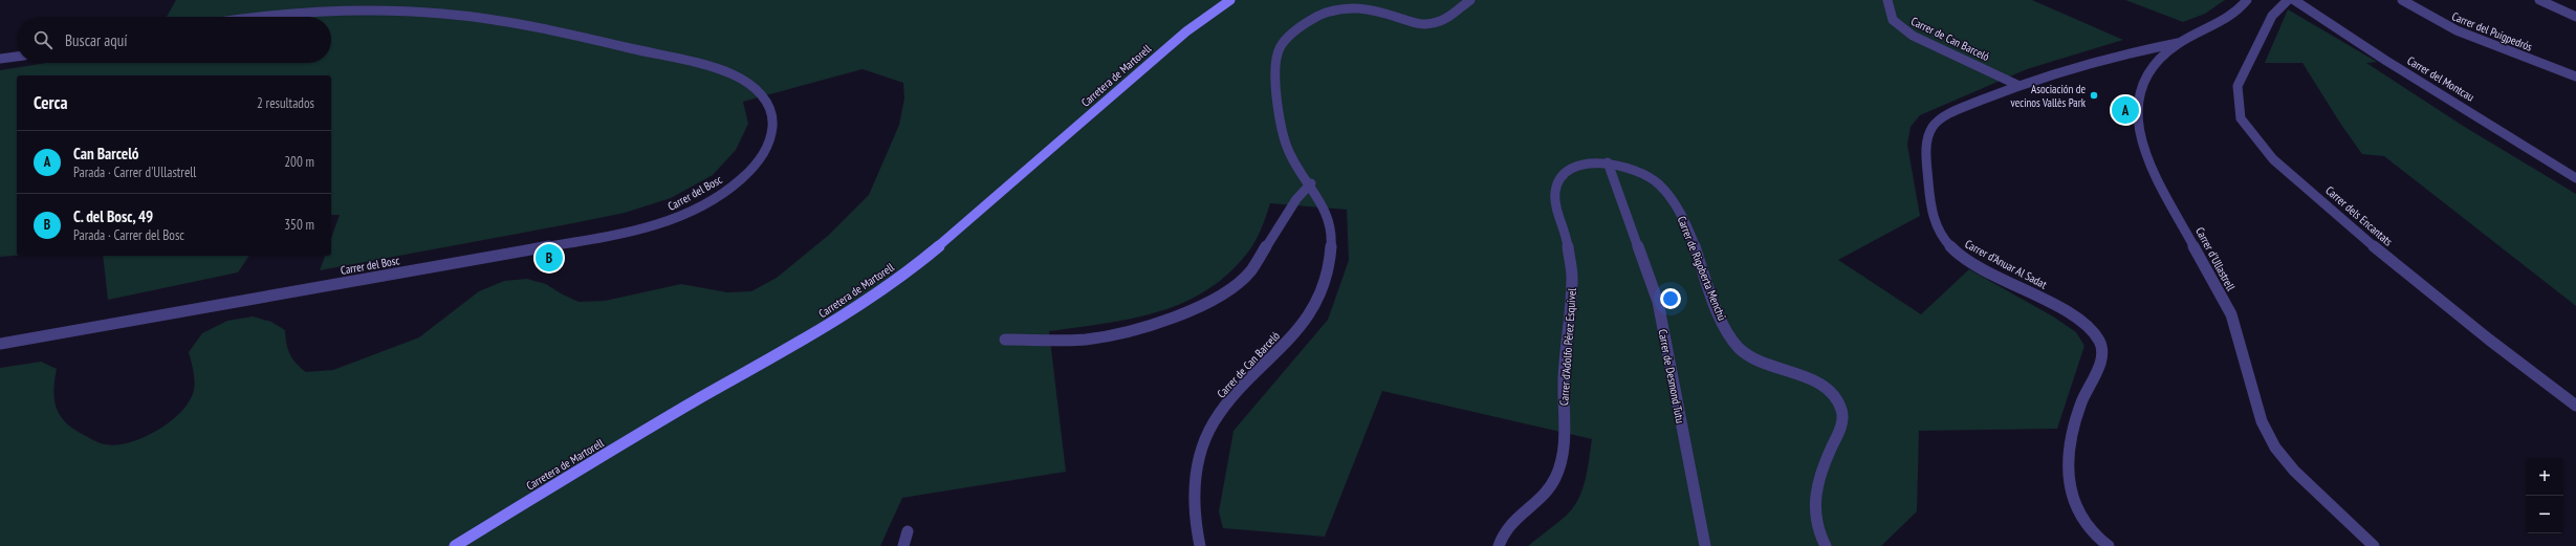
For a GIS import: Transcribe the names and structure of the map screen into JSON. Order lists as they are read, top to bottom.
{
  "streets": {
    "main road": ["Carretera de Martorell"],
    "street": [
      "Carrer del Puigpedrós",
      "Carrer de Can Barceló",
      "Carrer del Montcau",
      "Carrer del Bosc",
      "Carrer dels Encantats",
      "Carrer d'Ullastrell",
      "Carrer d'Anuar Al Sadat",
      "Carrer de Rigoberta Menchú",
      "Carrer d'Adolfo Pérez Esquivel",
      "Carrer de Desmond Tutu"
    ]
  },
  "crossings": [
    ["Carrer de Can Barceló", "Carrer d'Anuar Al Sadat"],
    ["Carrer d'Ullastrell", "Carrer d'Anuar Al Sadat"],
    ["Carrer de Rigoberta Menchú", "Carrer d'Adolfo Pérez Esquivel"],
    ["Carrer de Rigoberta Menchú", "Carrer de Desmond Tutu"],
    ["Carrer d'Adolfo Pérez Esquivel", "Carrer de Desmond Tutu"]
  ],
  "places": ["Asociación de vecinos Vallès Park"],
  "page": {
    "search": "Buscar aquí",
    "heading": ["Cerca", "2 resultados"],
    "pins": ["A", "B"],
    "list": [
      {
        "mark": "A",
        "name": "Can Barceló",
        "note": "Parada · Carrer d'Ullastrell",
        "value": "200 m"
      },
      {
        "mark": "B",
        "name": "C. del Bosc, 49",
        "note": "Parada · Carrer del Bosc",
        "value": "350 m"
      }
    ],
    "map_buttons": ["+", "−"]
  }
}
